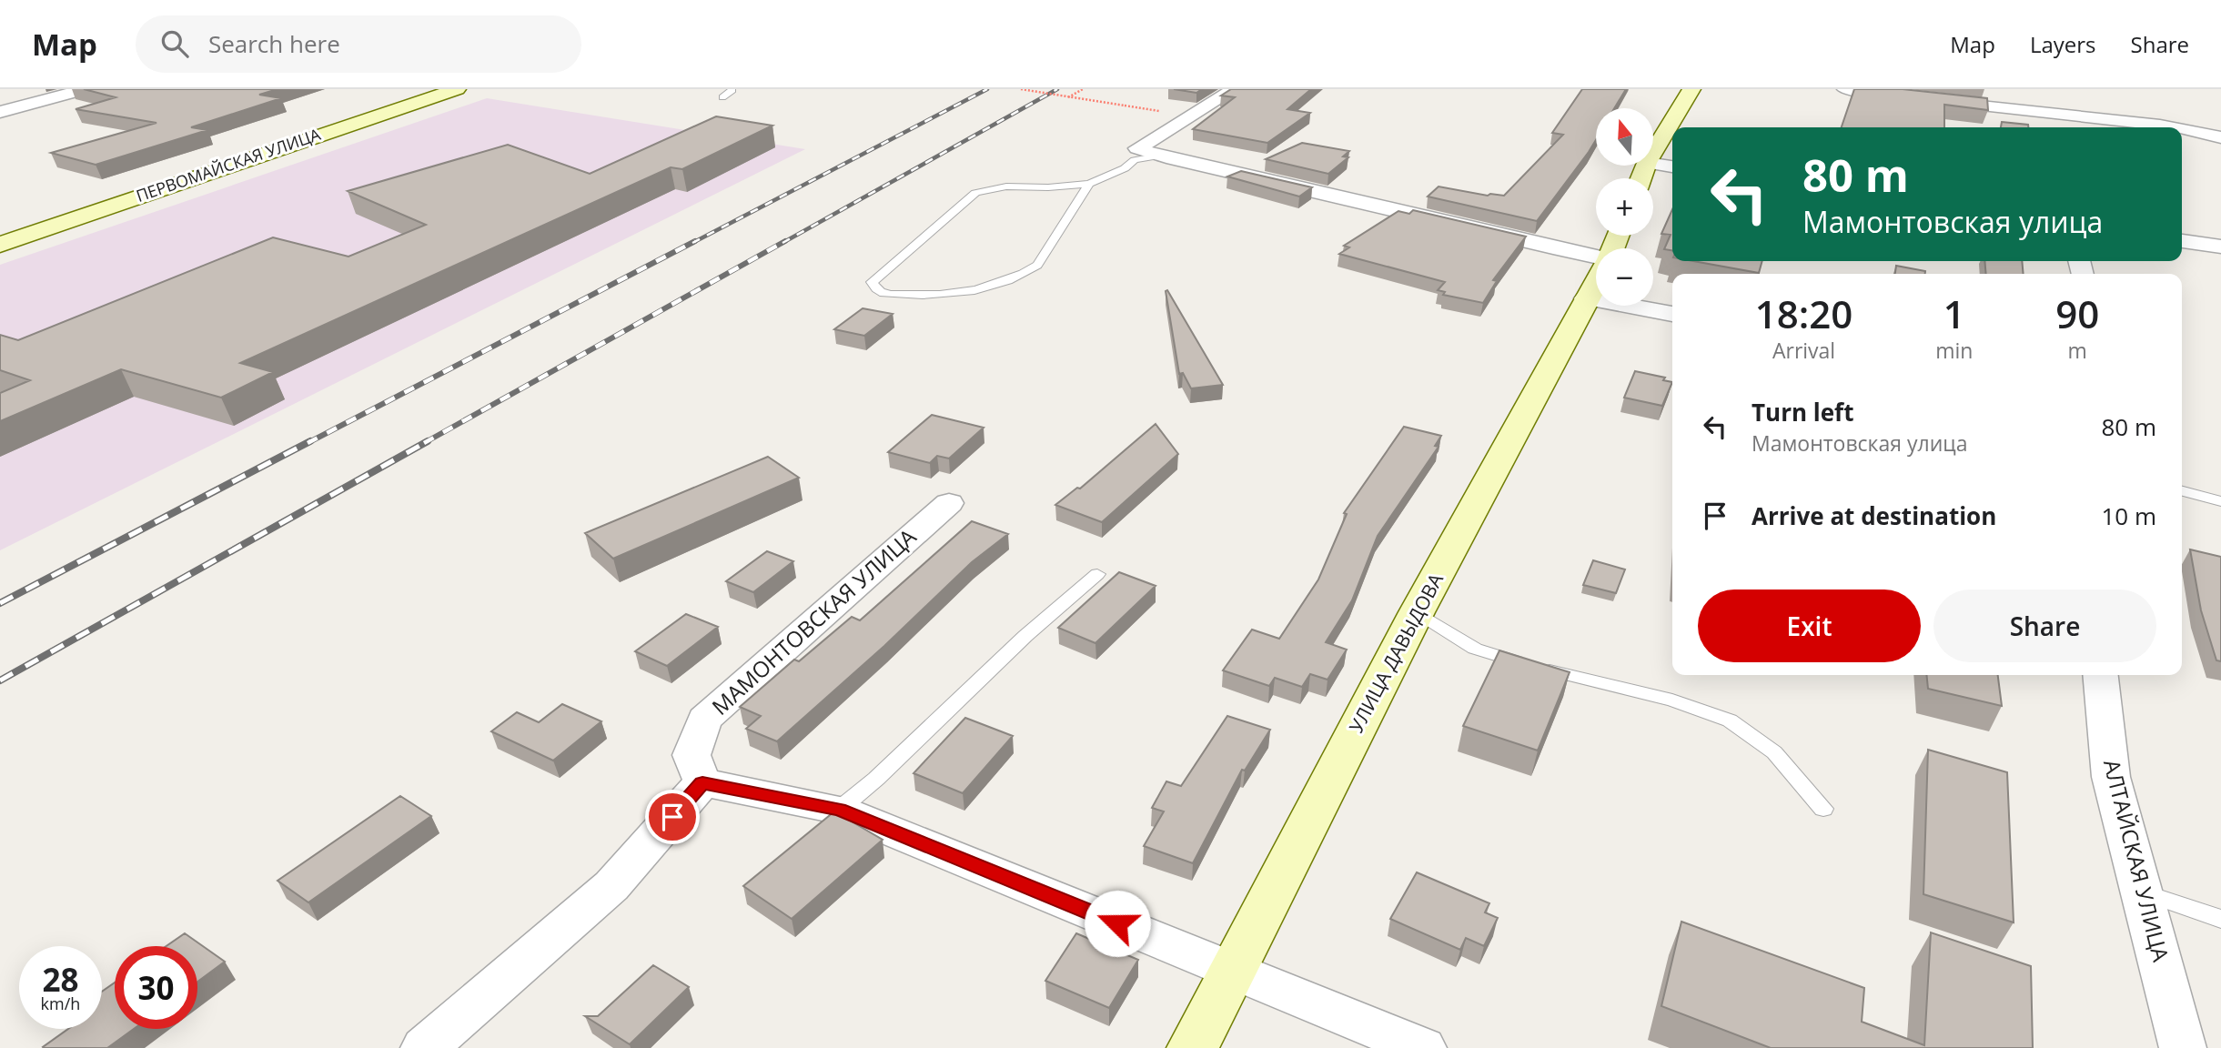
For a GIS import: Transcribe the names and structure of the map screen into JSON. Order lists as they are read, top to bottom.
{
  "streets": {
    "main road": ["ПЕРВОМАЙСКАЯ УЛИЦА", "УЛИЦА ДАВЫДОВА"],
    "street": ["МАМОНТОВСКАЯ УЛИЦА", "АЛТАЙСКАЯ УЛИЦА"]
  },
  "north": "top",
  "page": {
    "header": "Map",
    "search": "Search here",
    "nav": ["Map", "Layers", "Share"],
    "map_buttons": ["+", "−"],
    "turn": ["80 m", "Мамонтовская улица"],
    "eta": [
      "18:20",
      "Arrival",
      "1",
      "min",
      "90",
      "m"
    ],
    "list": [
      {
        "name": "Turn left",
        "note": "Мамонтовская улица",
        "value": "80 m"
      },
      {
        "name": "Arrive at destination",
        "value": "10 m"
      }
    ],
    "buttons": ["Exit", "Share"],
    "speed": "28 km/h",
    "limit": "30"
  }
}
